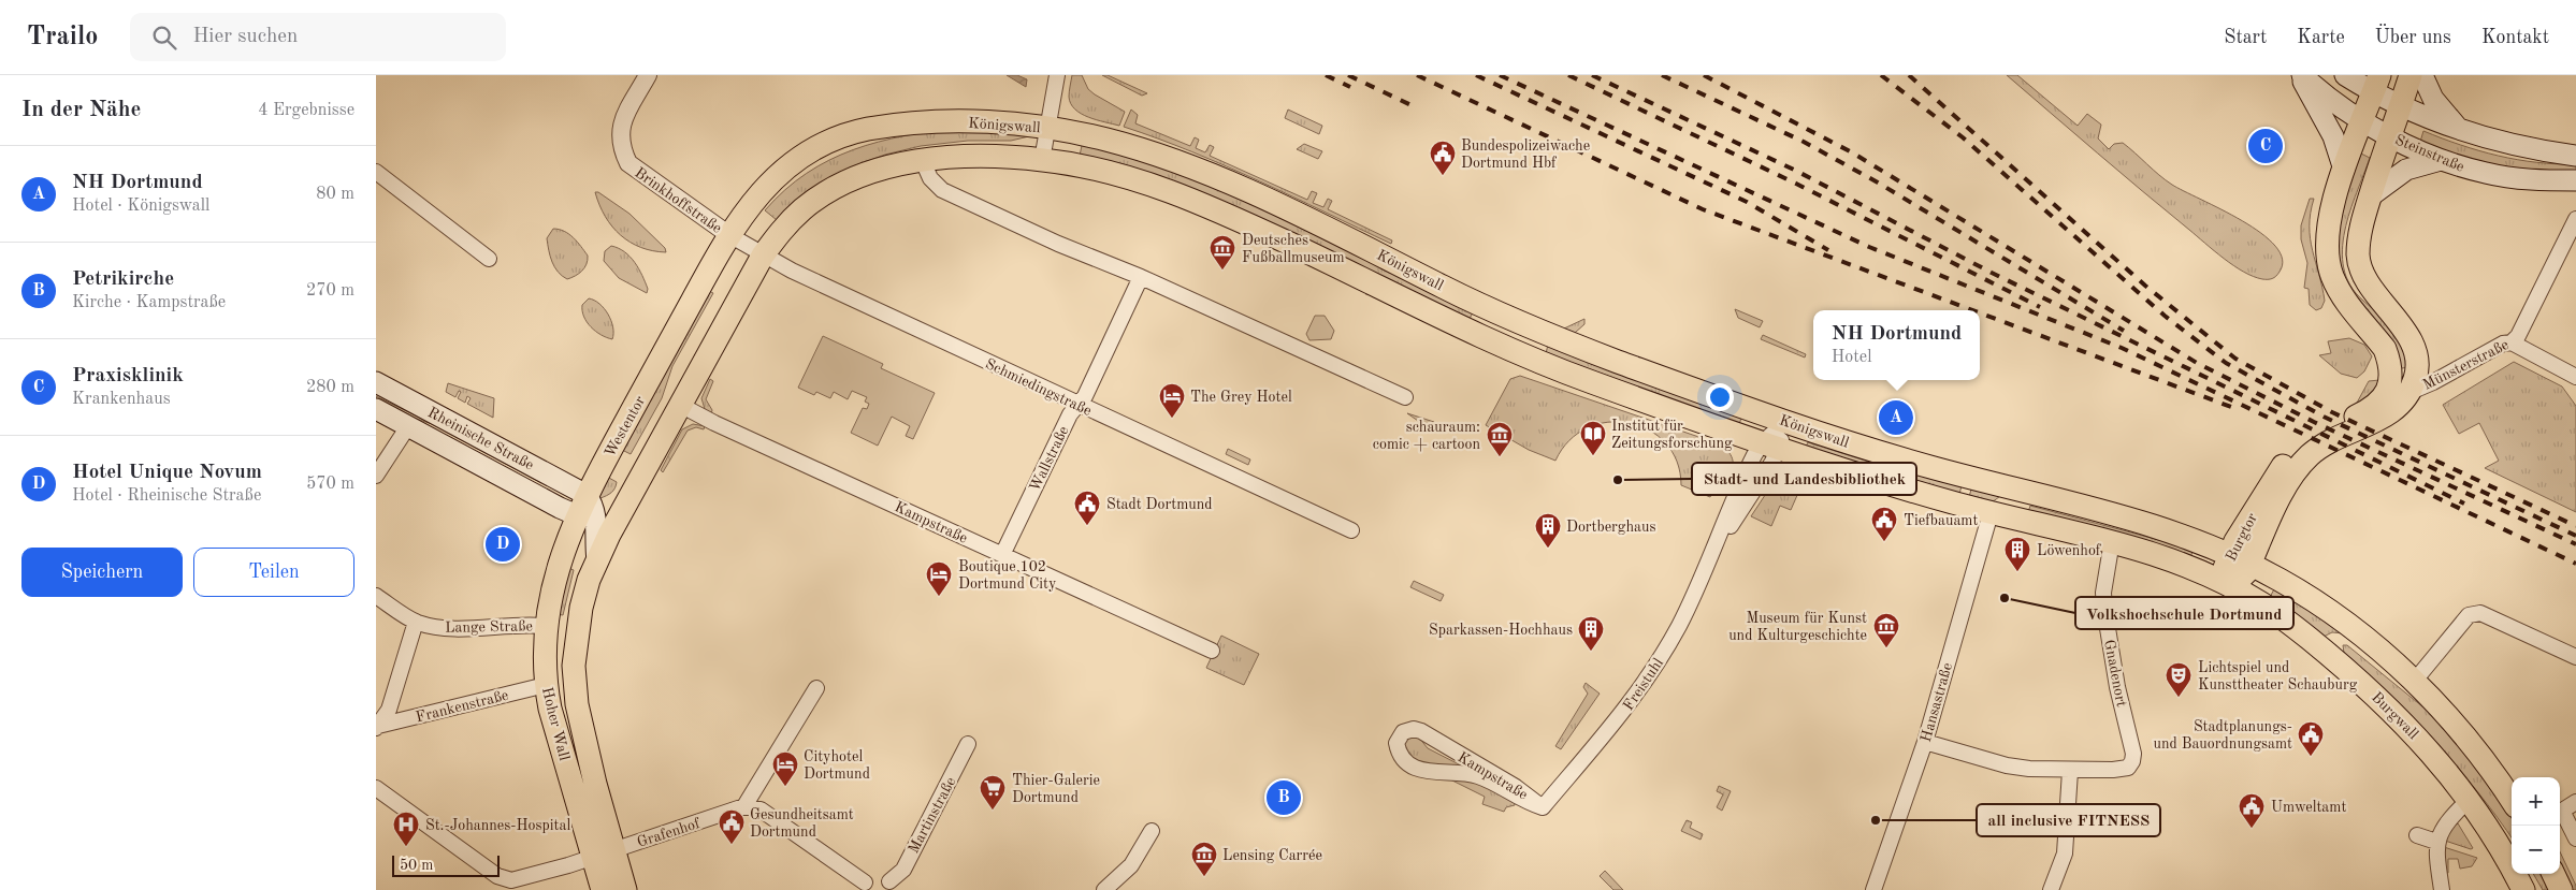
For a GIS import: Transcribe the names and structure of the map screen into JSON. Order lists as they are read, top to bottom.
{
  "streets": {
    "main road": [
      "Königswall",
      "Steinstraße",
      "Westentor",
      "Rheinische Straße",
      "Burgtor",
      "Burgwall",
      "Hoher Wall"
    ],
    "street": [
      "Brinkhoffstraße",
      "Münsterstraße",
      "Schmiedingstraße",
      "Wallstraße",
      "Kampstraße",
      "Lange Straße",
      "Gnadenort",
      "Freistuhl",
      "Hansastraße",
      "Frankenstraße",
      "Martinstraße",
      "Grafenhof"
    ]
  },
  "crossings": [
    ["Königswall", "Brinkhoffstraße"],
    ["Königswall", "Schmiedingstraße"],
    ["Königswall", "Westentor"],
    ["Königswall", "Burgtor"],
    ["Königswall", "Gnadenort"],
    ["Königswall", "Freistuhl"],
    ["Königswall", "Hansastraße"],
    ["Königswall", "Burgwall"],
    ["Steinstraße", "Burgtor"],
    ["Brinkhoffstraße", "Schmiedingstraße"],
    ["Münsterstraße", "Burgtor"],
    ["Schmiedingstraße", "Wallstraße"],
    ["Westentor", "Rheinische Straße"],
    ["Westentor", "Kampstraße"],
    ["Westentor", "Hoher Wall"],
    ["Wallstraße", "Kampstraße"],
    ["Kampstraße", "Freistuhl"],
    ["Burgtor", "Burgwall"],
    ["Lange Straße", "Hoher Wall"],
    ["Frankenstraße", "Hoher Wall"],
    ["Hoher Wall", "Grafenhof"]
  ],
  "places": {
    "public building": [
      "Bundespolizeiwache Dortmund Hbf",
      "Stadt Dortmund",
      "Tiefbauamt",
      "Stadtplanungs- und Bauordnungsamt",
      "Umweltamt",
      "Gesundheitsamt Dortmund"
    ],
    "museum": [
      "Deutsches Fußballmuseum",
      "schauraum: comic + cartoon",
      "Museum für Kunst und Kulturgeschichte",
      "Lensing Carrée"
    ],
    "hotel": ["The Grey Hotel", "Boutique 102 Dortmund City", "Cityhotel Dortmund"],
    "library": ["Institut für Zeitungsforschung"],
    "other": ["Stadt- und Landesbibliothek", "Volkshochschule Dortmund", "all inclusive FITNESS"],
    "building": ["Dortberghaus", "Löwenhof", "Sparkassen-Hochhaus"],
    "theatre": ["Lichtspiel und Kunsttheater Schauburg"],
    "supermarket": ["Thier-Galerie Dortmund"],
    "hospital": ["St.-Johannes-Hospital"]
  },
  "scale_bar": "50 m",
  "page": {
    "header": "Trailo",
    "search": "Hier suchen",
    "nav": [
      "Start",
      "Karte",
      "Über uns",
      "Kontakt"
    ],
    "heading": ["In der Nähe", "4 Ergebnisse"],
    "pins": [
      "C",
      "A",
      "D",
      "B"
    ],
    "list": [
      {
        "mark": "A",
        "name": "NH Dortmund",
        "note": "Hotel · Königswall",
        "value": "80 m"
      },
      {
        "mark": "B",
        "name": "Petrikirche",
        "note": "Kirche · Kampstraße",
        "value": "270 m"
      },
      {
        "mark": "C",
        "name": "Praxisklinik",
        "note": "Krankenhaus",
        "value": "280 m"
      },
      {
        "mark": "D",
        "name": "Hotel Unique Novum",
        "note": "Hotel · Rheinische Straße",
        "value": "570 m"
      }
    ],
    "popup": ["NH Dortmund", "Hotel"],
    "buttons": ["Speichern", "Teilen"],
    "map_buttons": ["+", "−"],
    "scale": "50 m"
  }
}
